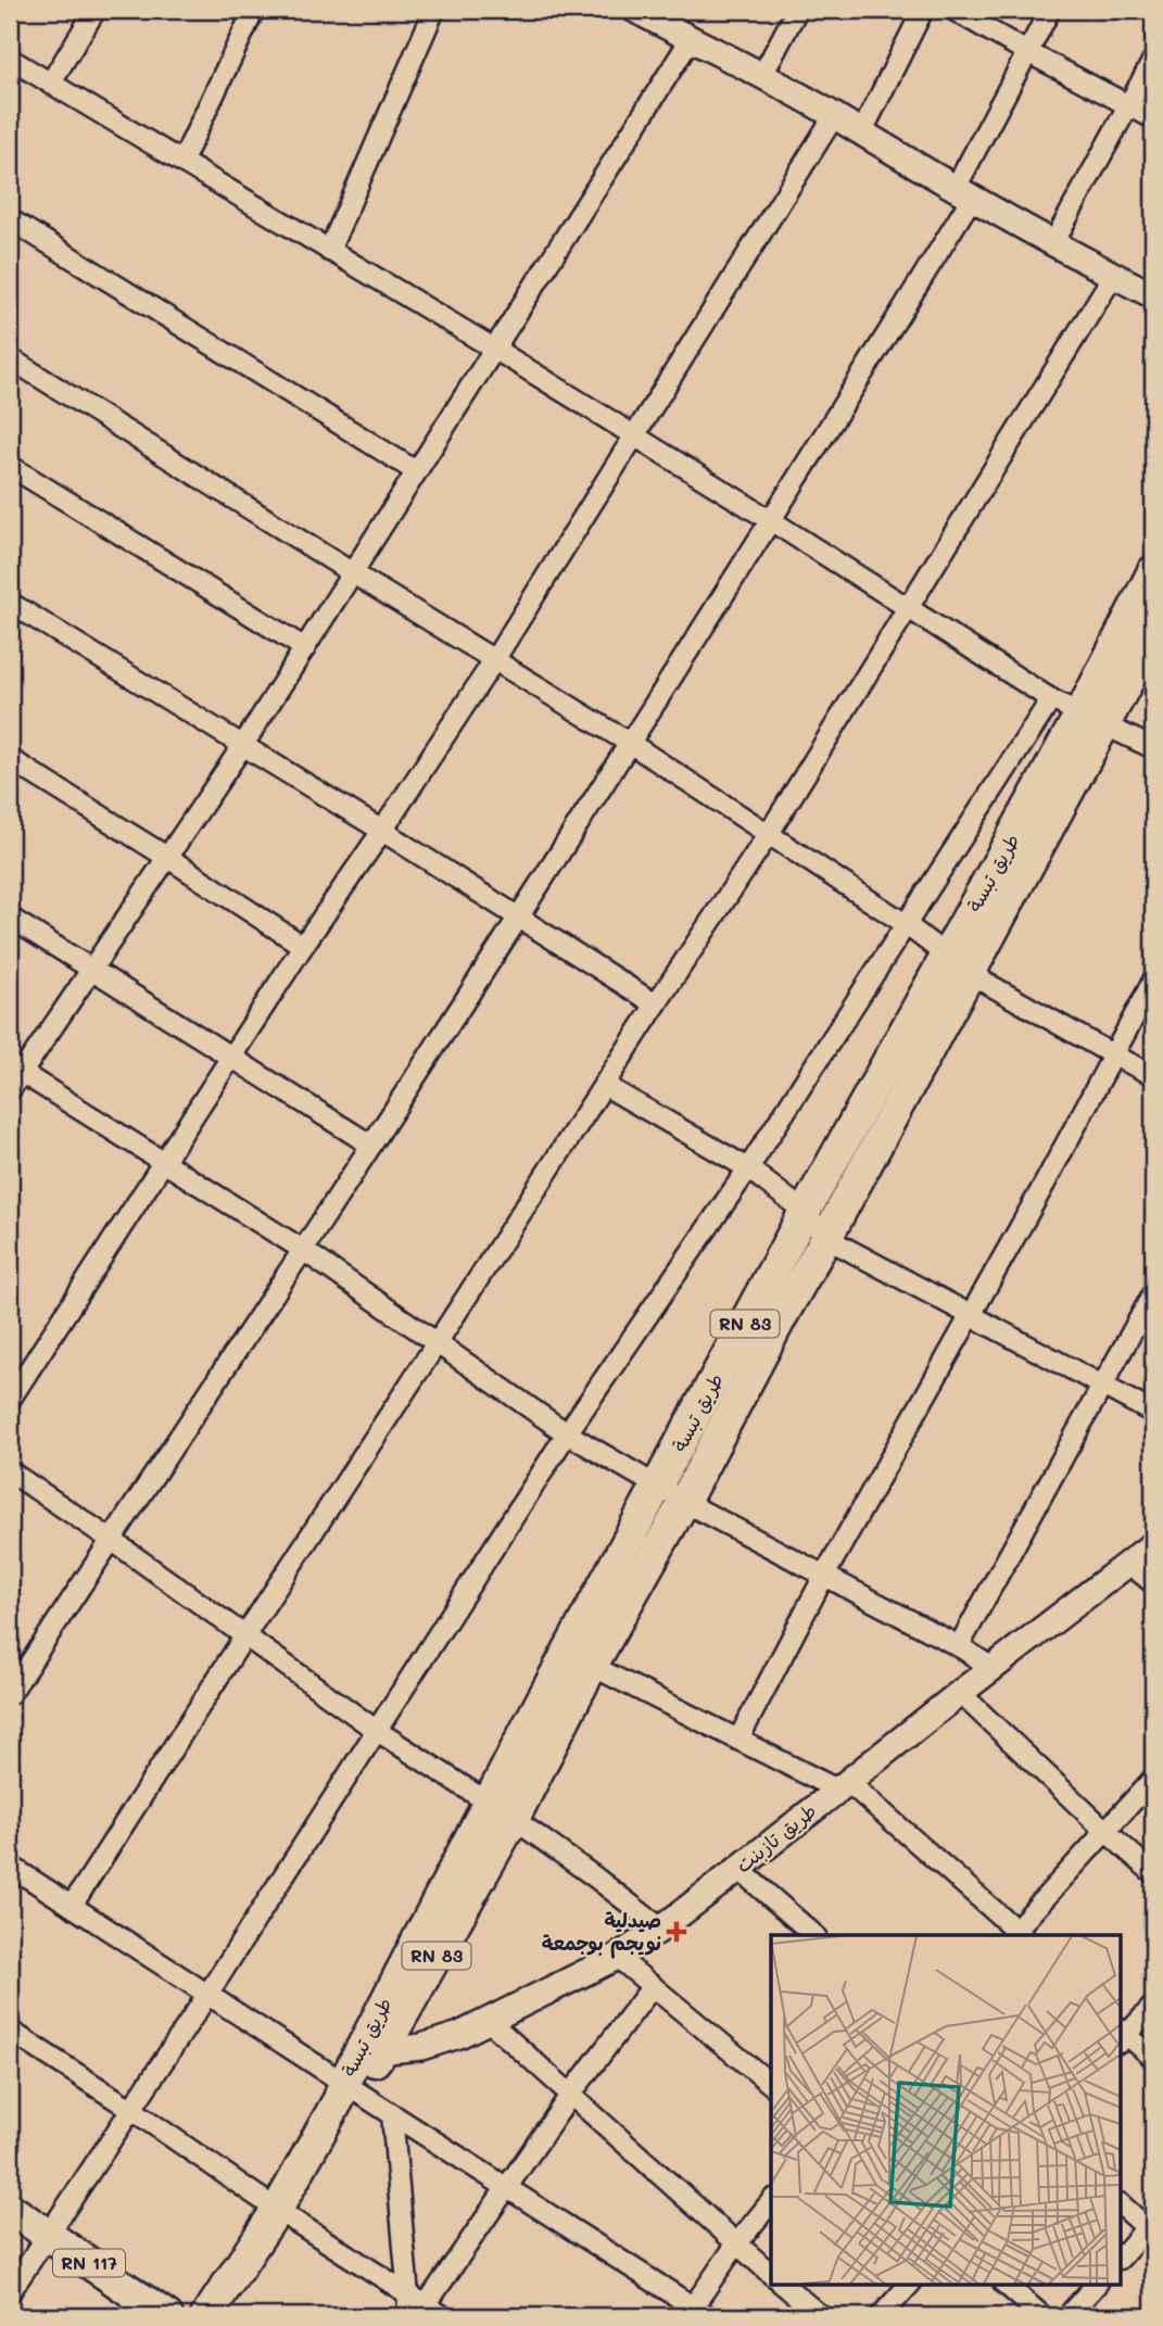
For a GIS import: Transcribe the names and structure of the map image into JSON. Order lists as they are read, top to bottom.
{
  "streets": {
    "main road": ["طريق تبسة", "RN 83", "RN 117"],
    "street": ["طريق تازبنت"]
  },
  "crossings": [
    ["طريق تبسة", "طريق تازبنت"]
  ],
  "places": {
    "health": ["صيدلية نويجم بوجمعة"]
  }
}
